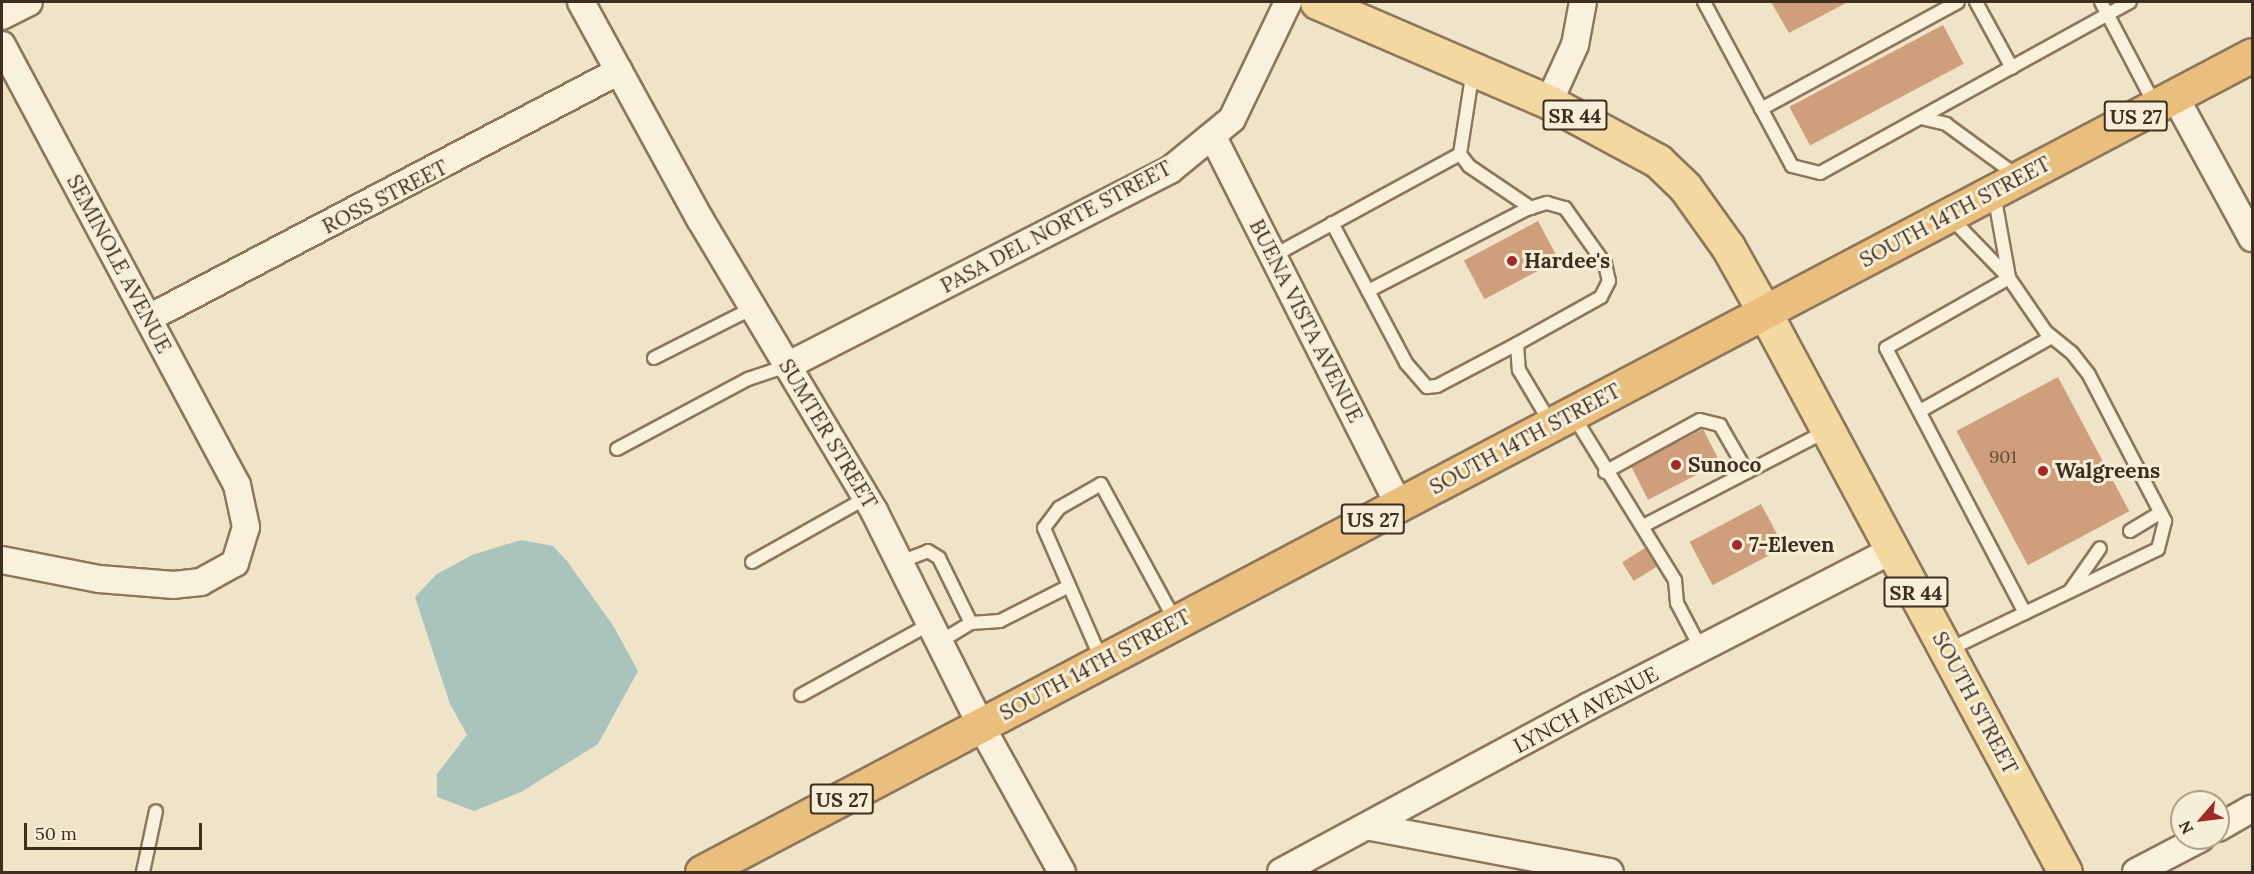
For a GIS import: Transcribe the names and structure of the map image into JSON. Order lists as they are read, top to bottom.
{
  "streets": {
    "highway": ["US 27", "SOUTH 14TH STREET"],
    "main road": ["SR 44", "SOUTH STREET"],
    "street": [
      "ROSS STREET",
      "PASA DEL NORTE STREET",
      "SEMINOLE AVENUE",
      "BUENA VISTA AVENUE",
      "SUMTER STREET",
      "LYNCH AVENUE"
    ]
  },
  "crossings": [
    ["SR 44", "SOUTH 14TH STREET"],
    ["SR 44", "SOUTH STREET"],
    ["ROSS STREET", "SEMINOLE AVENUE"],
    ["ROSS STREET", "SUMTER STREET"],
    ["SOUTH 14TH STREET", "BUENA VISTA AVENUE"],
    ["SOUTH 14TH STREET", "SUMTER STREET"],
    ["SOUTH 14TH STREET", "SOUTH STREET"],
    ["PASA DEL NORTE STREET", "BUENA VISTA AVENUE"],
    ["PASA DEL NORTE STREET", "SUMTER STREET"],
    ["SOUTH STREET", "LYNCH AVENUE"]
  ],
  "places": [
    "Hardee's",
    "Sunoco",
    "Walgreens",
    "7-Eleven"
  ],
  "house_numbers": ["901"],
  "scale_bar": "50 m",
  "north": "bottom left"
}
